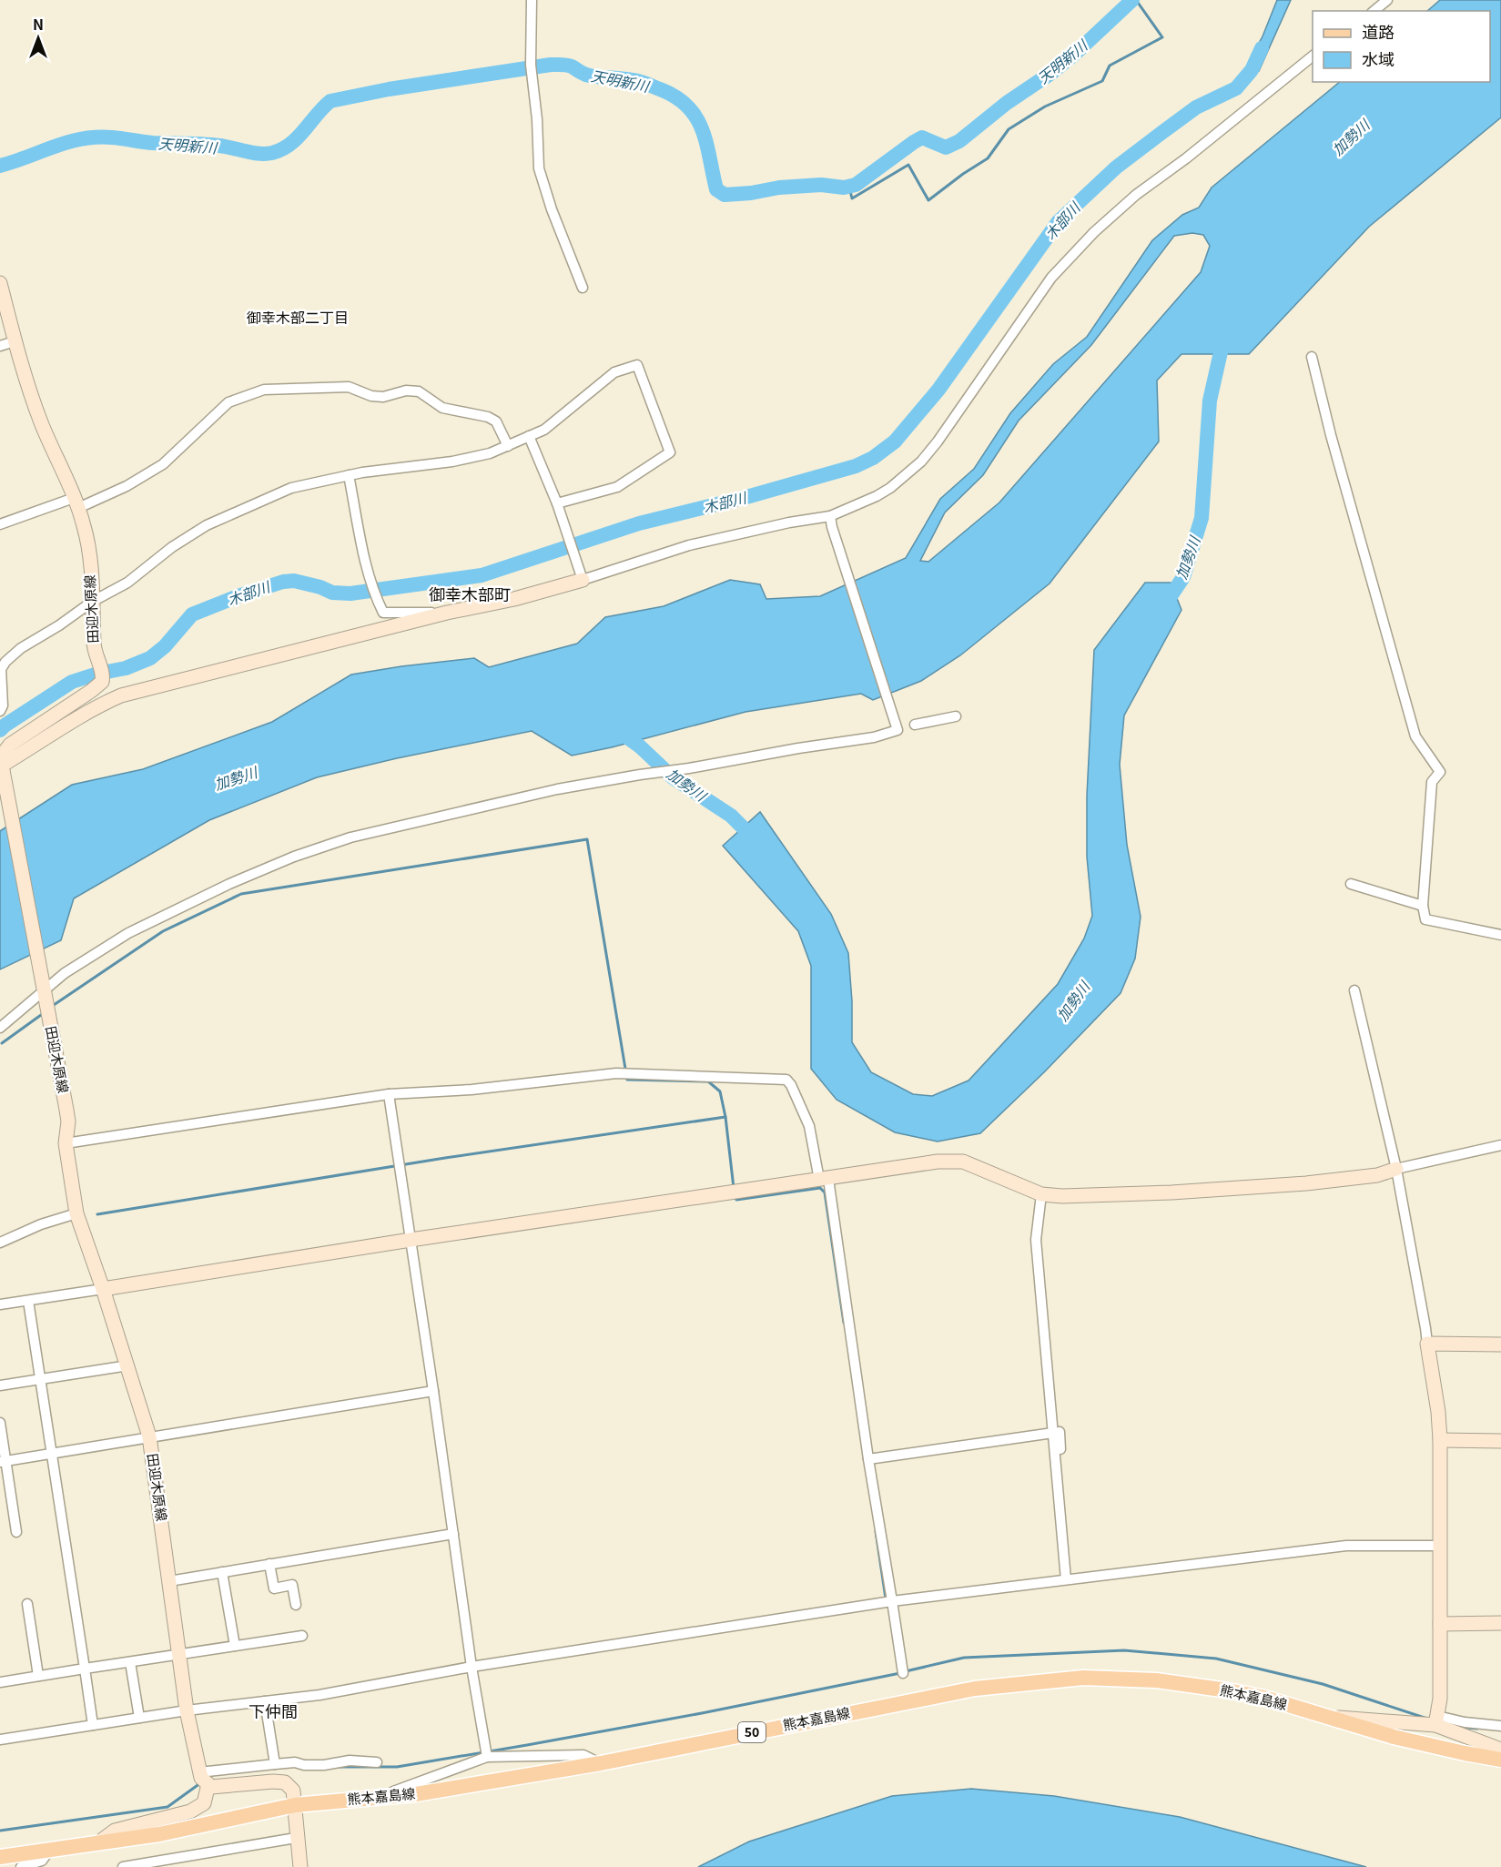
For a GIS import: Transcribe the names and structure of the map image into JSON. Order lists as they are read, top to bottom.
{
  "streets": {
    "main road": ["熊本嘉島線", "50"],
    "street": ["田迎木原線"]
  },
  "districts": ["御幸木部二丁目", "御幸木部町", "下仲間"],
  "water": ["天明新川", "加勢川", "木部川"],
  "legend": ["道路", "水域"],
  "north": "top"
}
